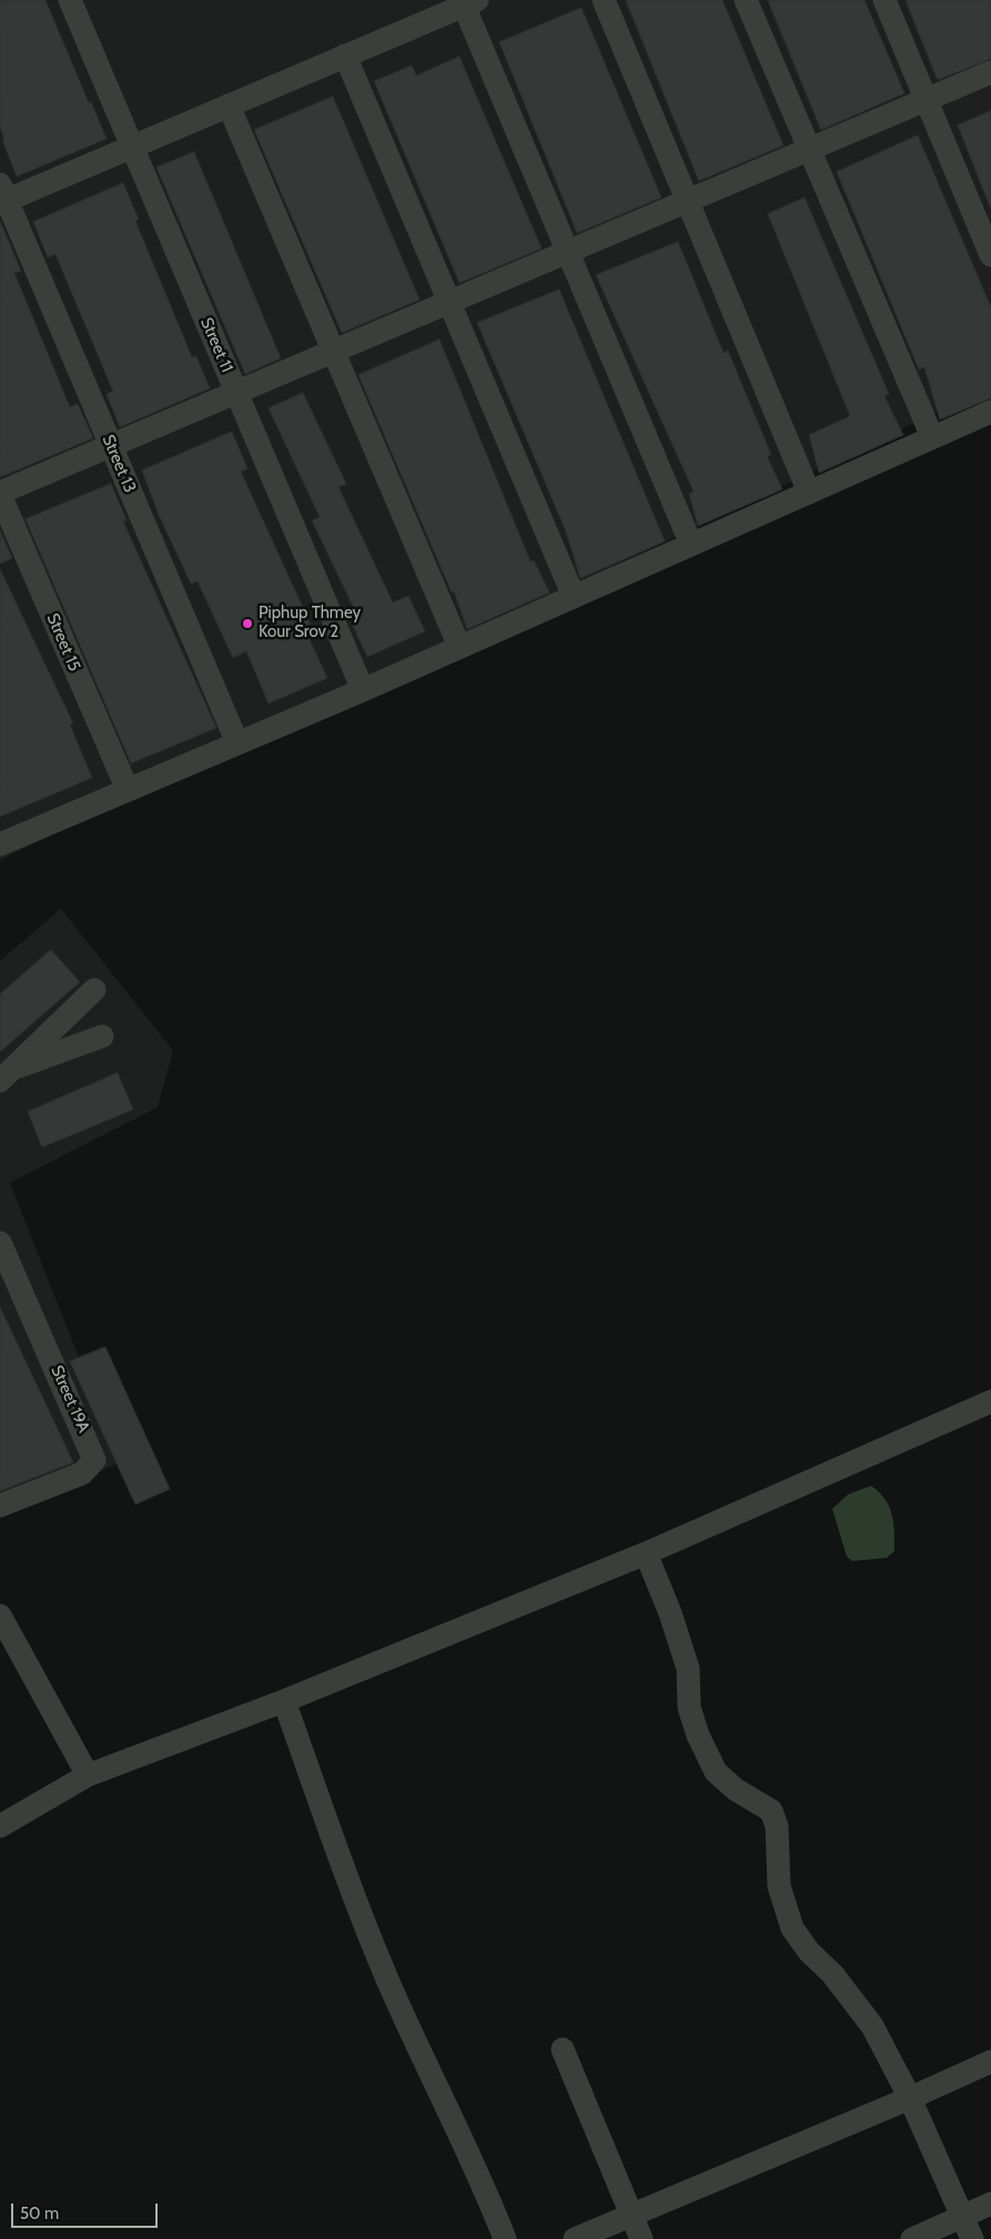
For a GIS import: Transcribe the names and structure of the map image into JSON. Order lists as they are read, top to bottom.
{
  "streets": {
    "street": [
      "Street 11",
      "Street 13",
      "Street 15",
      "Street 19A"
    ]
  },
  "places": ["Piphup Thmey Kour Srov 2"],
  "scale_bar": "50 m"
}
